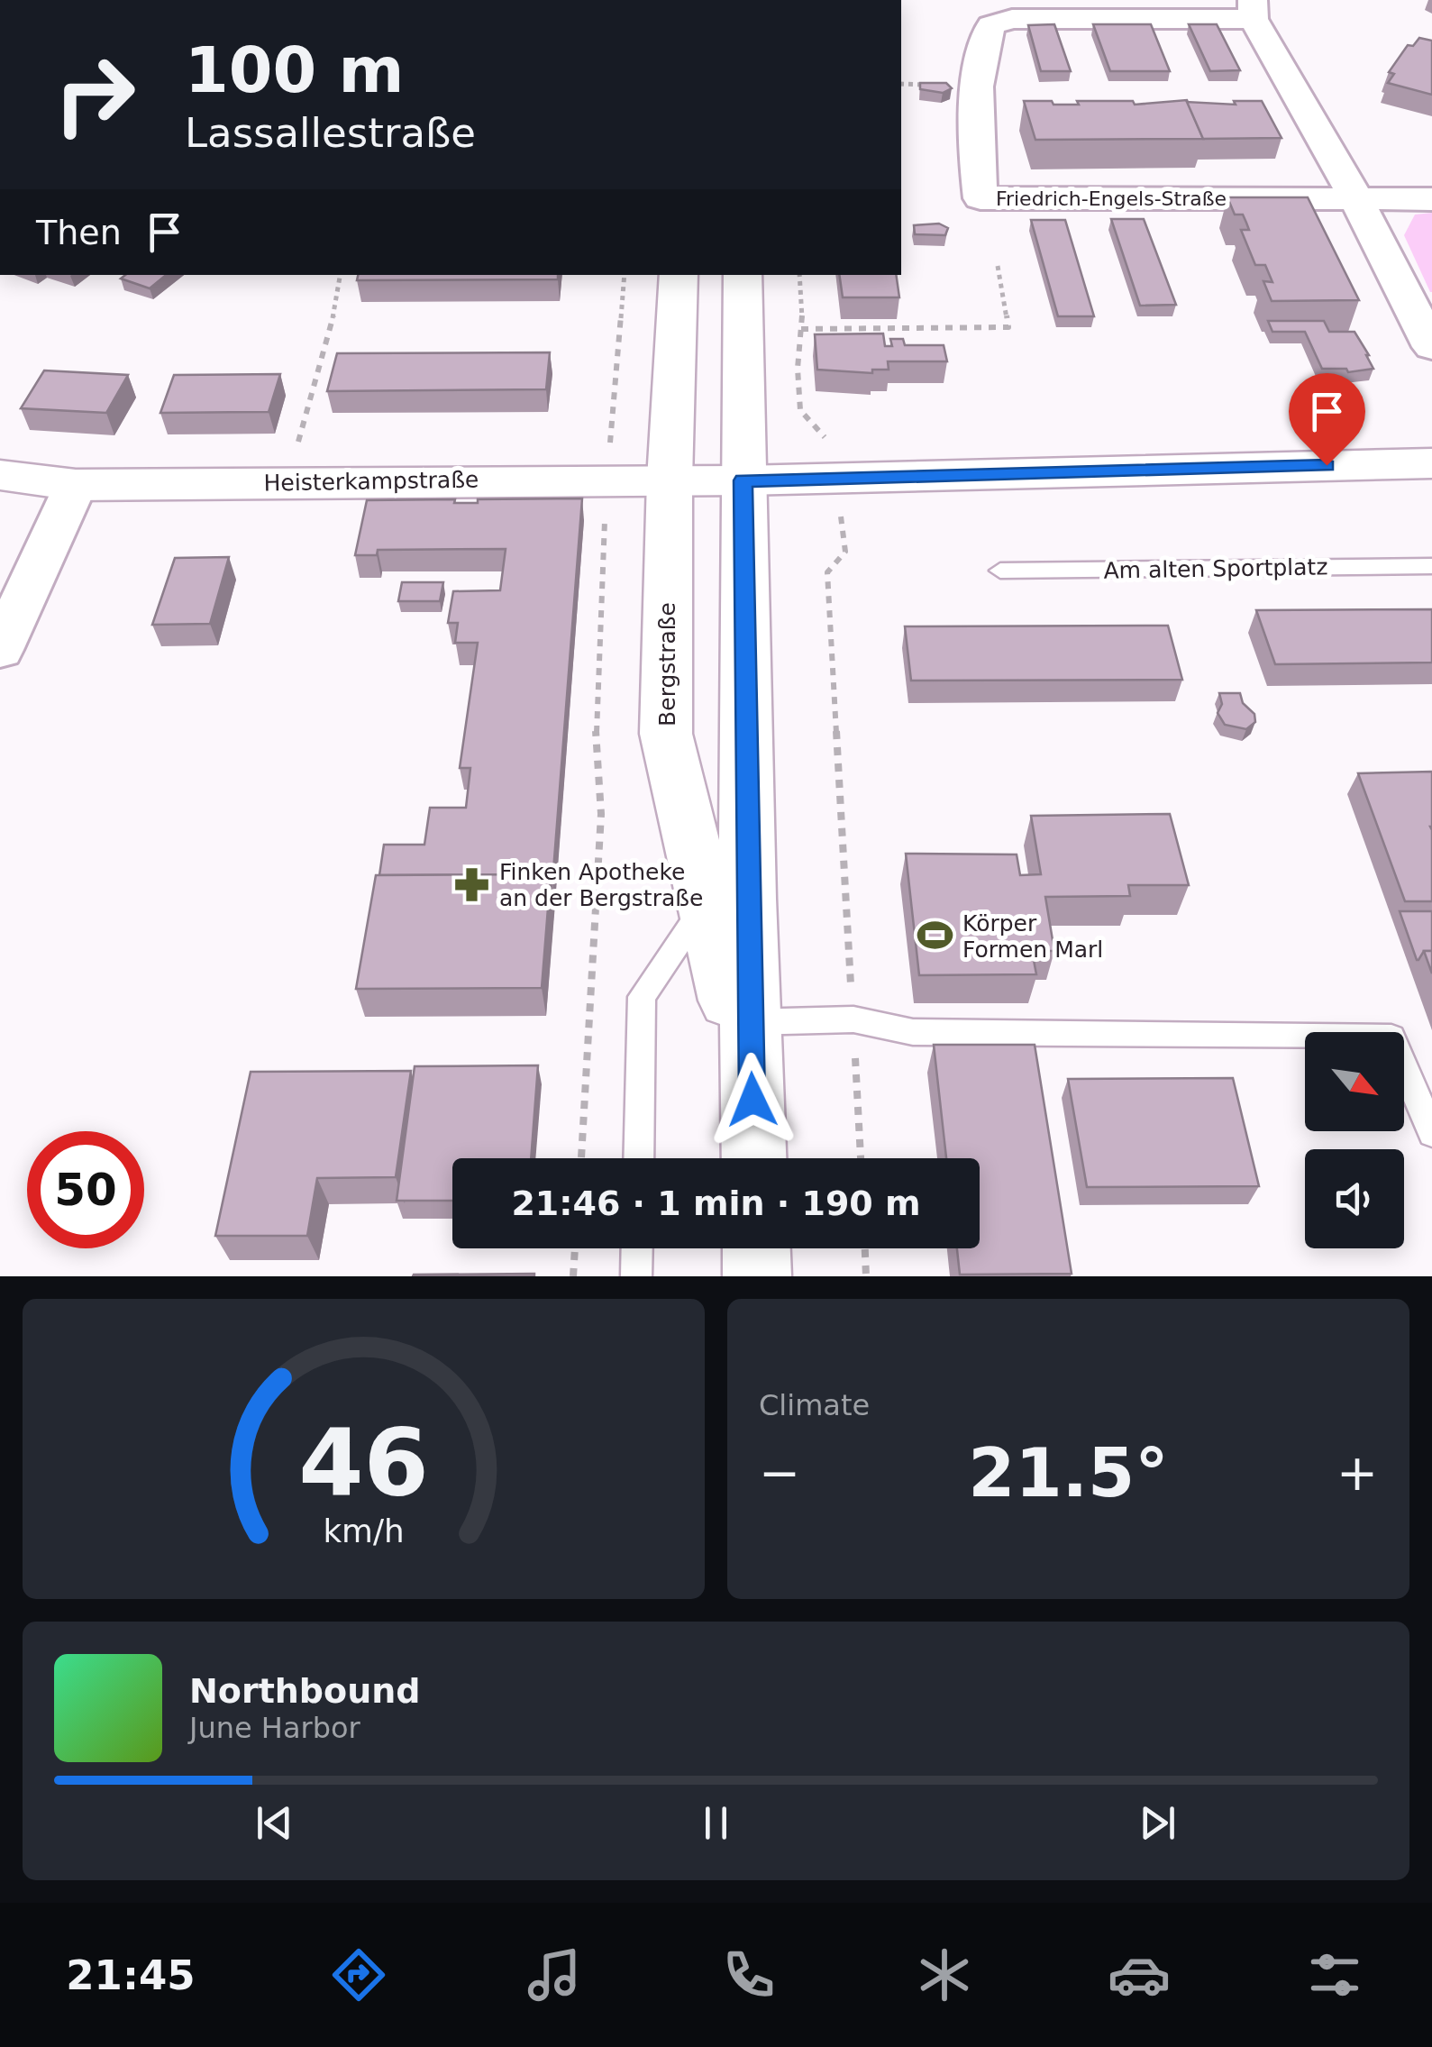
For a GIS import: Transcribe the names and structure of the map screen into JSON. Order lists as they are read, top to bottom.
{
  "streets": {
    "main road": ["Heisterkampstraße", "Bergstraße"],
    "street": ["Friedrich-Engels-Straße"],
    "lane": ["Am alten Sportplatz"]
  },
  "crossings": [
    ["Heisterkampstraße", "Bergstraße"]
  ],
  "places": {
    "pharmacy": ["Finken Apotheke an der Bergstraße"],
    "sports": ["Körper Formen Marl"]
  },
  "north": "bottom right",
  "page": {
    "turn": ["100 m", "Lassallestraße"],
    "then": "Then",
    "limit": "50",
    "trip": "21:46 · 1 min · 190 m",
    "tile": "Climate",
    "heat": ["−", "21.5°", "+"],
    "song": ["Northbound", "June Harbor"],
    "tabs": "21:45",
    "gauge": ["46", "km/h"]
  }
}
